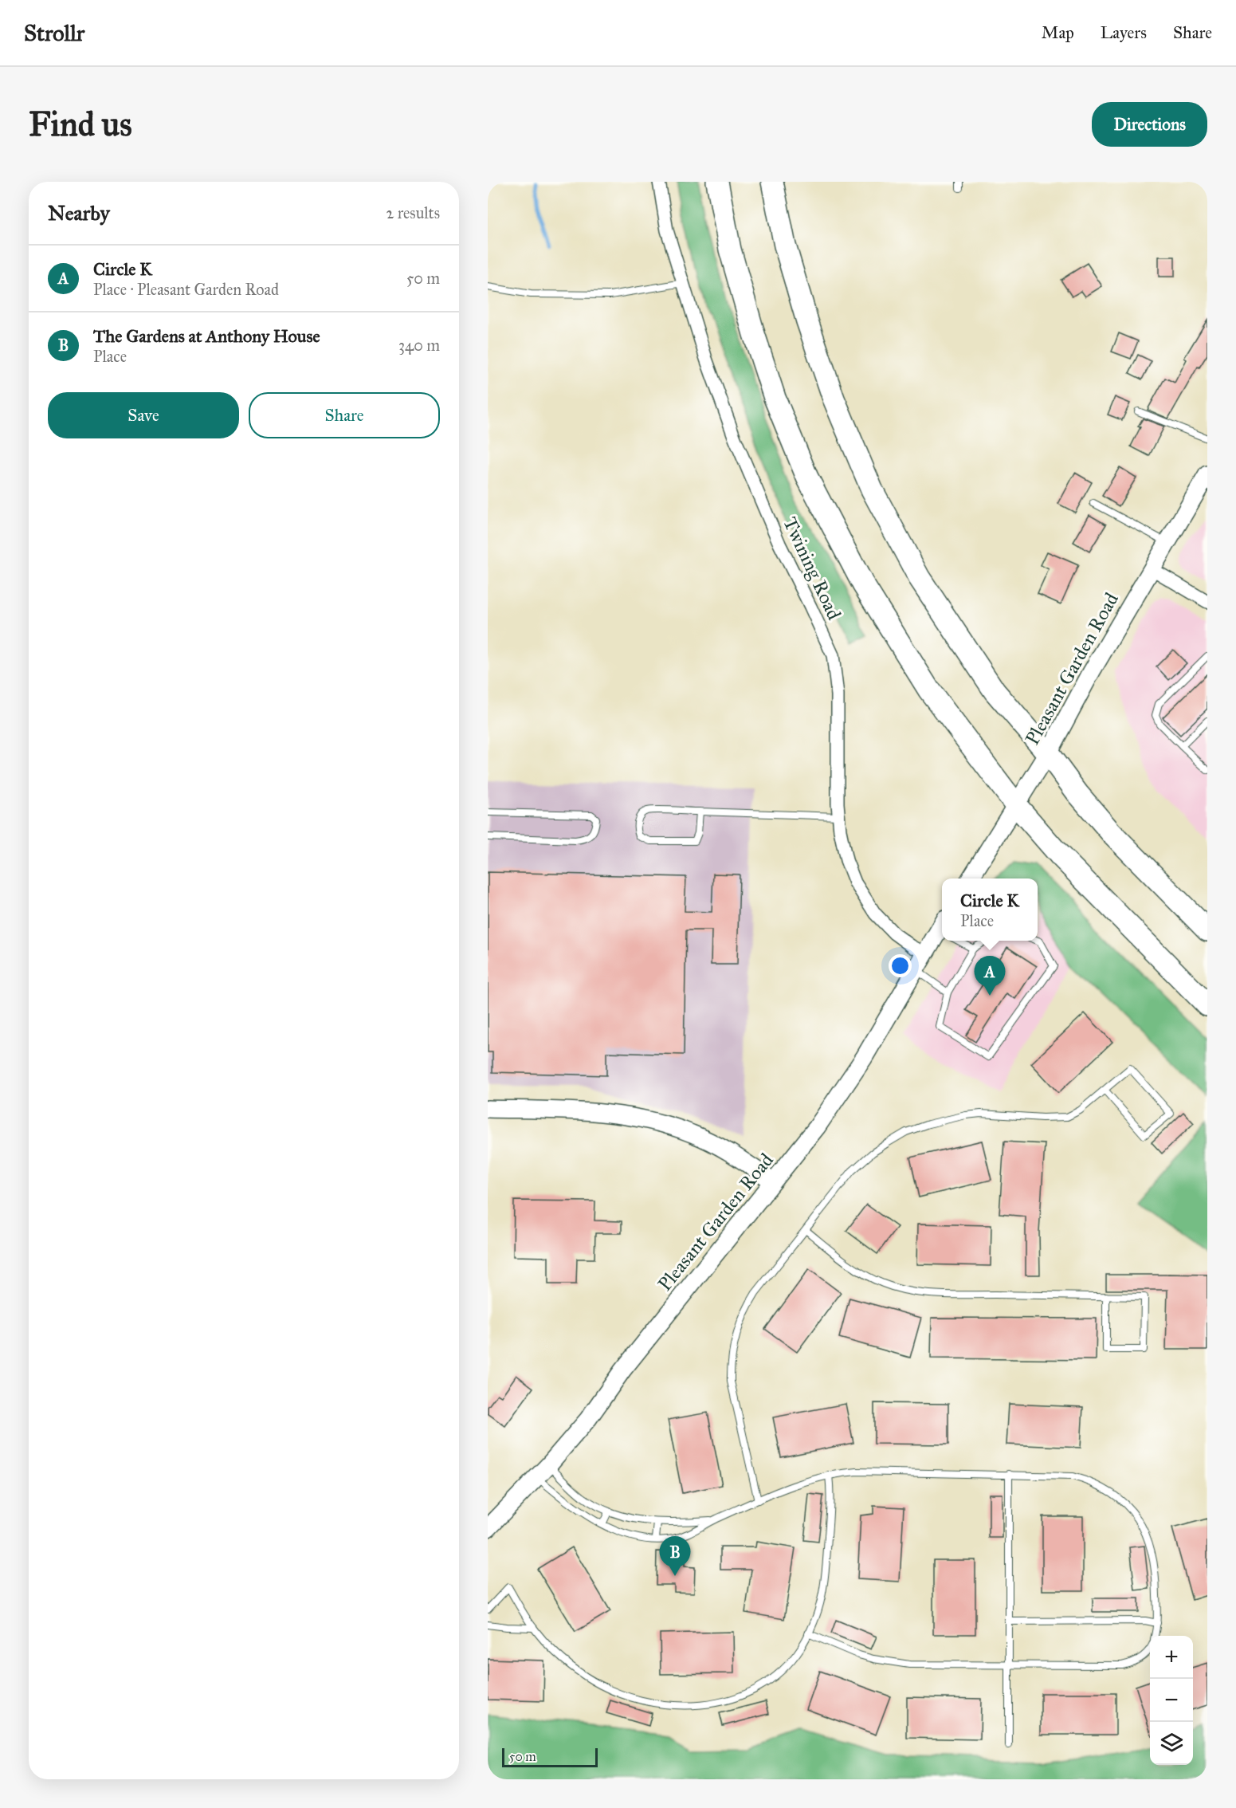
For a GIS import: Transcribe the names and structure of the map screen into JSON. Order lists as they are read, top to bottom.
{
  "streets": {
    "main road": ["Pleasant Garden Road"],
    "street": ["Twining Road"]
  },
  "crossings": [
    ["Twining Road", "Pleasant Garden Road"]
  ],
  "scale_bar": "50 m",
  "page": {
    "header": "Strollr",
    "nav": ["Map", "Layers", "Share"],
    "buttons": [
      "Directions",
      ["Save", "Share"]
    ],
    "title": "Find us",
    "heading": ["Nearby", "2 results"],
    "list": [
      {
        "mark": "A",
        "name": "Circle K",
        "note": "Place · Pleasant Garden Road",
        "value": "50 m"
      },
      {
        "mark": "B",
        "name": "The Gardens at Anthony House",
        "note": "Place",
        "value": "340 m"
      }
    ],
    "popup": ["Circle K", "Place"],
    "pins": ["A", "B"],
    "map_buttons": ["+", "−"],
    "scale": "50 m"
  }
}
